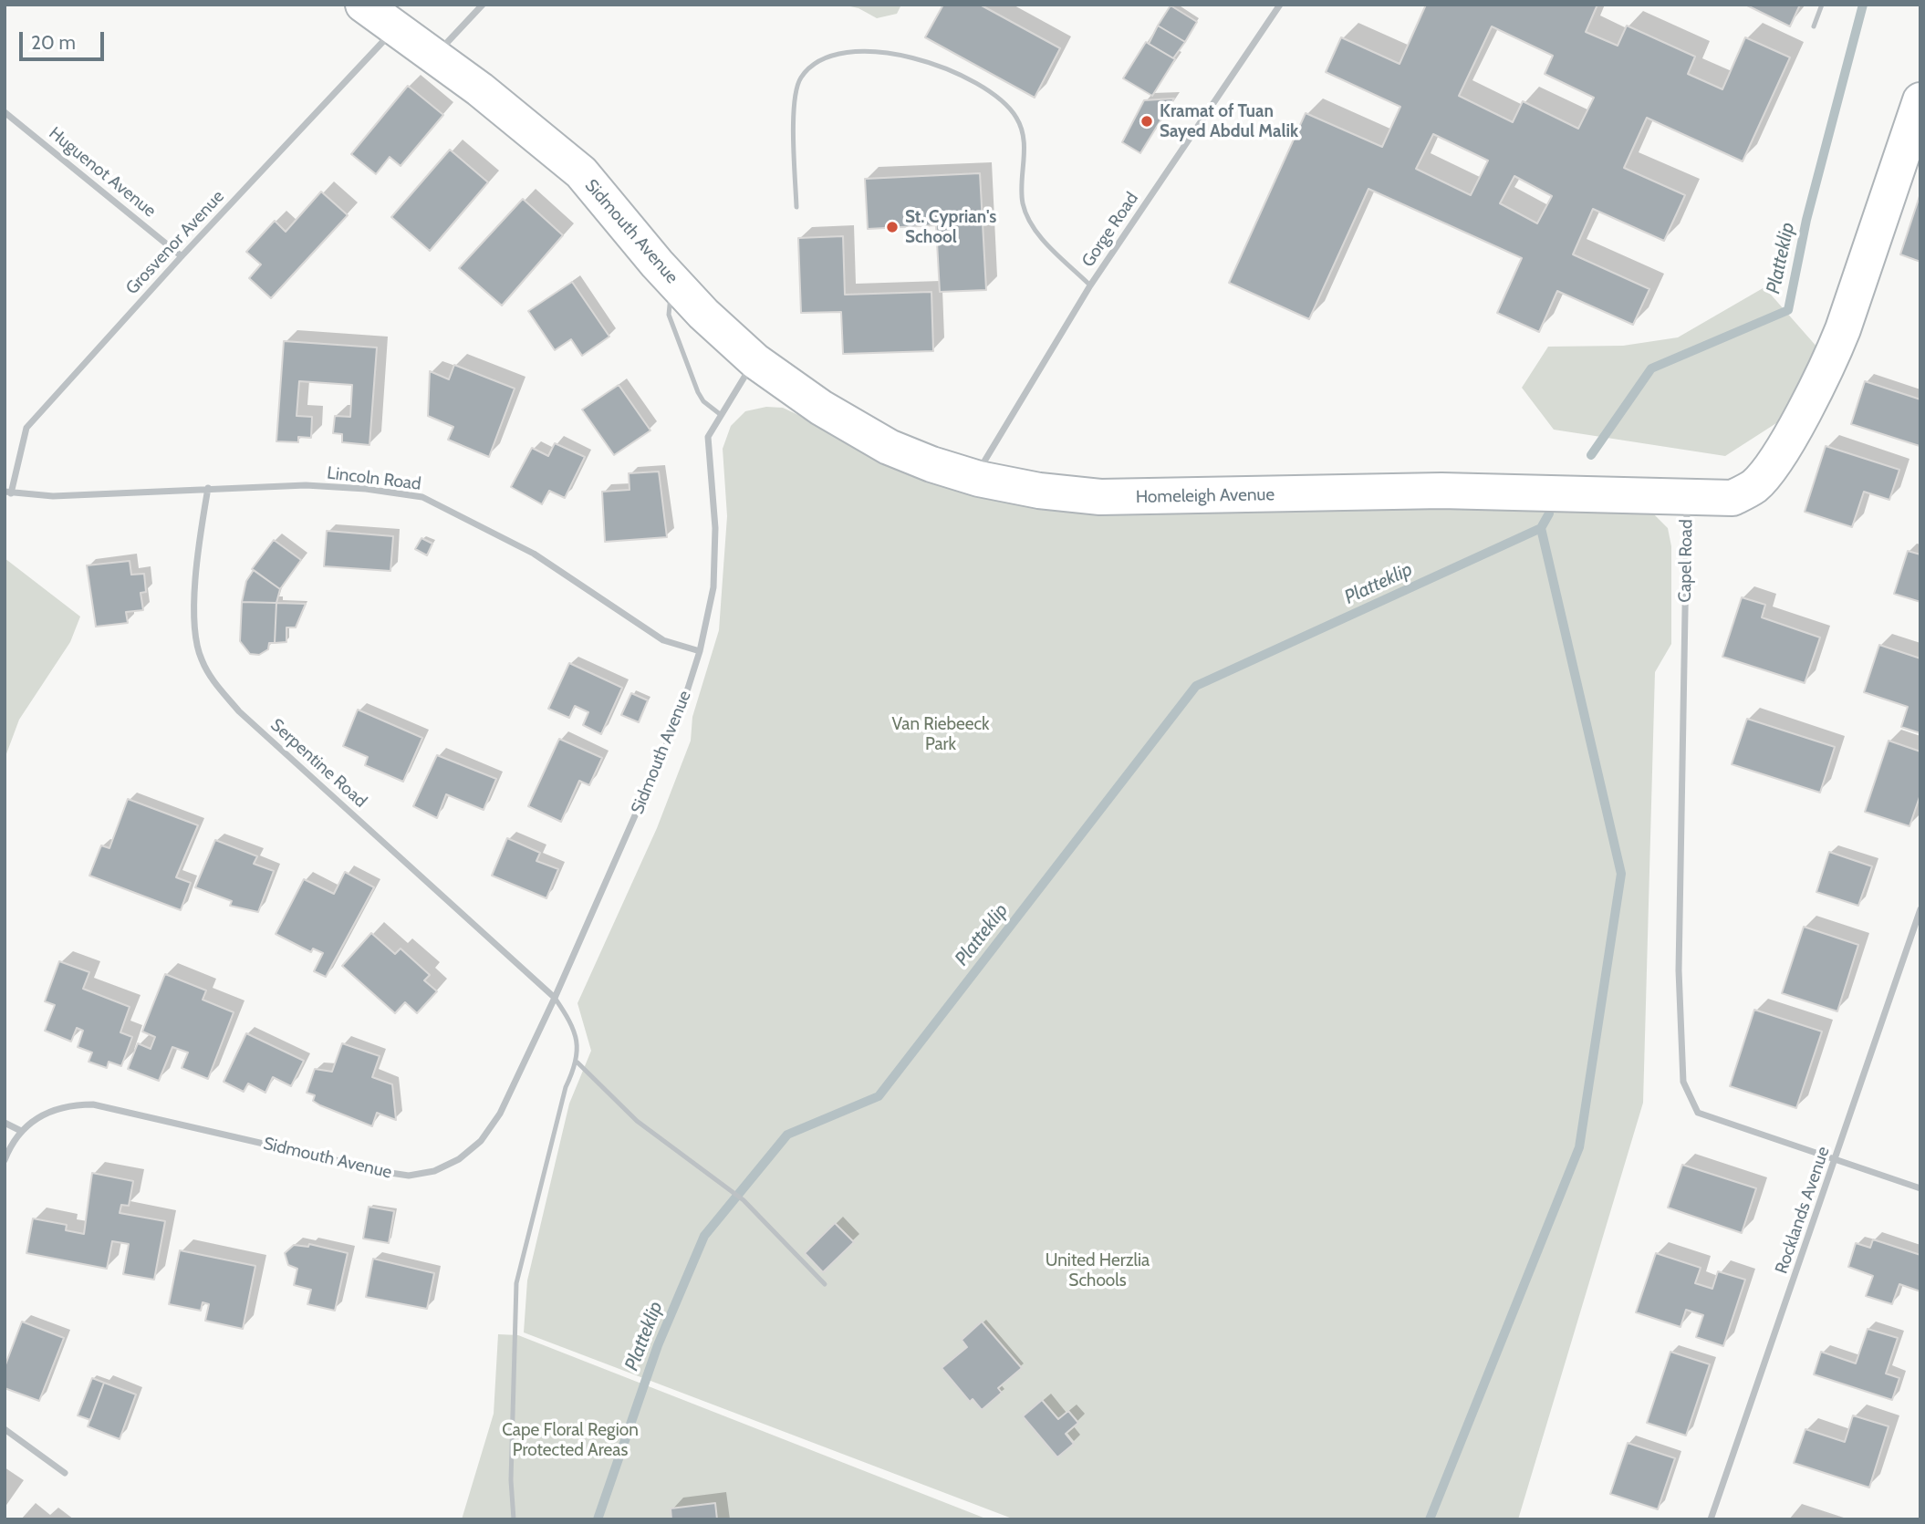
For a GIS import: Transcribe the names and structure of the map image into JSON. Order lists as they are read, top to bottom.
{
  "streets": {
    "street": [
      "Huguenot Avenue",
      "Gorge Road",
      "Sidmouth Avenue",
      "Grosvenor Avenue",
      "Lincoln Road",
      "Homeleigh Avenue",
      "Capel Road",
      "Serpentine Road",
      "Rocklands Avenue"
    ]
  },
  "crossings": [
    ["Huguenot Avenue", "Grosvenor Avenue"],
    ["Gorge Road", "Homeleigh Avenue"],
    ["Sidmouth Avenue", "Grosvenor Avenue"],
    ["Sidmouth Avenue", "Lincoln Road"],
    ["Sidmouth Avenue", "Homeleigh Avenue"],
    ["Sidmouth Avenue", "Serpentine Road"],
    ["Grosvenor Avenue", "Lincoln Road"],
    ["Lincoln Road", "Serpentine Road"],
    ["Homeleigh Avenue", "Capel Road"],
    ["Capel Road", "Rocklands Avenue"]
  ],
  "water": ["Platteklip"],
  "parks": ["Van Riebeeck Park", "United Herzlia Schools", "Cape Floral Region Protected Areas"],
  "places": ["Kramat of Tuan Sayed Abdul Malik", "St. Cyprian's School"],
  "scale_bar": "20 m"
}
